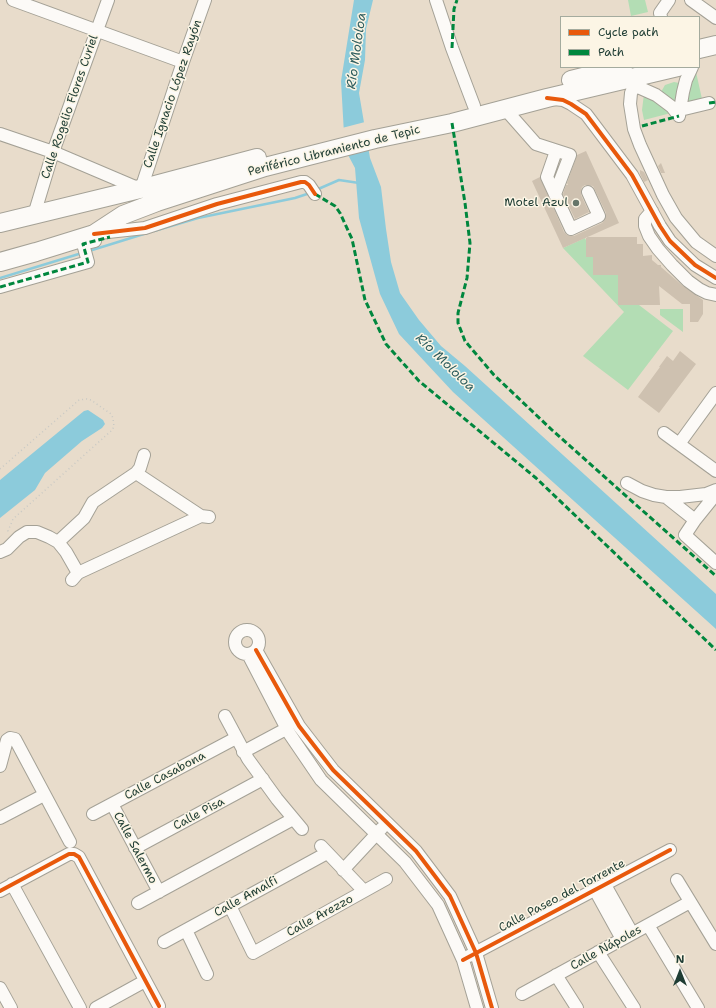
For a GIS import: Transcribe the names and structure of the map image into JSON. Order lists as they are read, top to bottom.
{
  "streets": {
    "highway": ["Periférico Libramiento de Tepic"],
    "street": [
      "Calle Ignacio López Rayón",
      "Calle Rogelio Flores Curiel",
      "Calle Casabona",
      "Calle Pisa",
      "Calle Salermo",
      "Calle Paseo del Torrente",
      "Calle Amalfi",
      "Calle Arezzo",
      "Calle Nápoles"
    ]
  },
  "crossings": [
    ["Calle Ignacio López Rayón", "Periférico Libramiento de Tepic"],
    ["Calle Rogelio Flores Curiel", "Periférico Libramiento de Tepic"],
    ["Calle Casabona", "Calle Salermo"],
    ["Calle Pisa", "Calle Salermo"],
    ["Calle Amalfi", "Calle Arezzo"]
  ],
  "water": ["Río Mololoa"],
  "places": ["Motel Azul"],
  "legend": ["Cycle path", "Path"],
  "north": "top"
}
